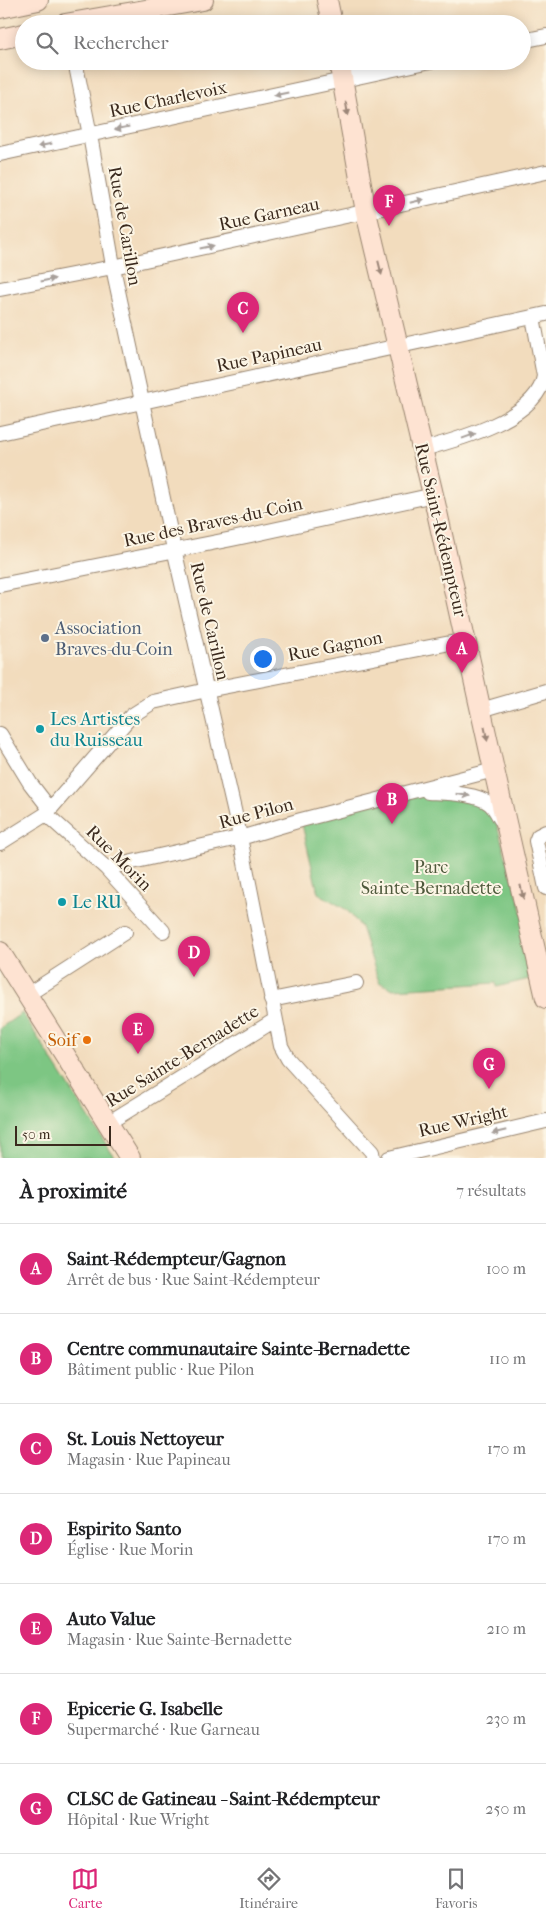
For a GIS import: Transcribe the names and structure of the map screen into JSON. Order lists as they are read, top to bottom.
{
  "streets": {
    "main road": ["Rue Saint-Rédempteur"],
    "street": [
      "Rue Charlevoix",
      "Rue Garneau",
      "Rue de Carillon",
      "Rue Papineau",
      "Rue des Braves-du-Coin",
      "Rue Gagnon",
      "Rue Pilon",
      "Rue Morin",
      "Rue Sainte-Bernadette",
      "Rue Wright"
    ]
  },
  "crossings": [
    ["Rue Charlevoix", "Rue de Carillon"],
    ["Rue Charlevoix", "Rue Saint-Rédempteur"],
    ["Rue Garneau", "Rue de Carillon"],
    ["Rue Garneau", "Rue Saint-Rédempteur"],
    ["Rue de Carillon", "Rue Papineau"],
    ["Rue de Carillon", "Rue des Braves-du-Coin"],
    ["Rue de Carillon", "Rue Gagnon"],
    ["Rue de Carillon", "Rue Pilon"],
    ["Rue de Carillon", "Rue Sainte-Bernadette"],
    ["Rue Papineau", "Rue Saint-Rédempteur"],
    ["Rue des Braves-du-Coin", "Rue Saint-Rédempteur"],
    ["Rue Saint-Rédempteur", "Rue Gagnon"],
    ["Rue Saint-Rédempteur", "Rue Pilon"],
    ["Rue Gagnon", "Rue Morin"],
    ["Rue Pilon", "Rue Morin"]
  ],
  "one_way": [
    "Rue Charlevoix",
    "Rue Garneau",
    "Rue Saint-Rédempteur",
    "Rue Wright"
  ],
  "parks": ["Parc Sainte-Bernadette"],
  "places": [
    "Association Braves-du-Coin",
    "Les Artistes du Ruisseau",
    "Le RU",
    "Soif"
  ],
  "scale_bar": "50 m",
  "page": {
    "search": "Rechercher",
    "pins": [
      "F",
      "C",
      "A",
      "B",
      "D",
      "E",
      "G"
    ],
    "scale": "50 m",
    "heading": ["À proximité", "7 résultats"],
    "list": [
      {
        "mark": "A",
        "name": "Saint-Rédempteur/Gagnon",
        "note": "Arrêt de bus · Rue Saint-Rédempteur",
        "value": "100 m"
      },
      {
        "mark": "B",
        "name": "Centre communautaire Sainte-Bernadette",
        "note": "Bâtiment public · Rue Pilon",
        "value": "110 m"
      },
      {
        "mark": "C",
        "name": "St. Louis Nettoyeur",
        "note": "Magasin · Rue Papineau",
        "value": "170 m"
      },
      {
        "mark": "D",
        "name": "Espirito Santo",
        "note": "Église · Rue Morin",
        "value": "170 m"
      },
      {
        "mark": "E",
        "name": "Auto Value",
        "note": "Magasin · Rue Sainte-Bernadette",
        "value": "210 m"
      },
      {
        "mark": "F",
        "name": "Epicerie G. Isabelle",
        "note": "Supermarché · Rue Garneau",
        "value": "230 m"
      },
      {
        "mark": "G",
        "name": "CLSC de Gatineau - Saint-Rédempteur",
        "note": "Hôpital · Rue Wright",
        "value": "250 m"
      }
    ],
    "nav": ["Carte", "Itinéraire", "Favoris"]
  }
}
